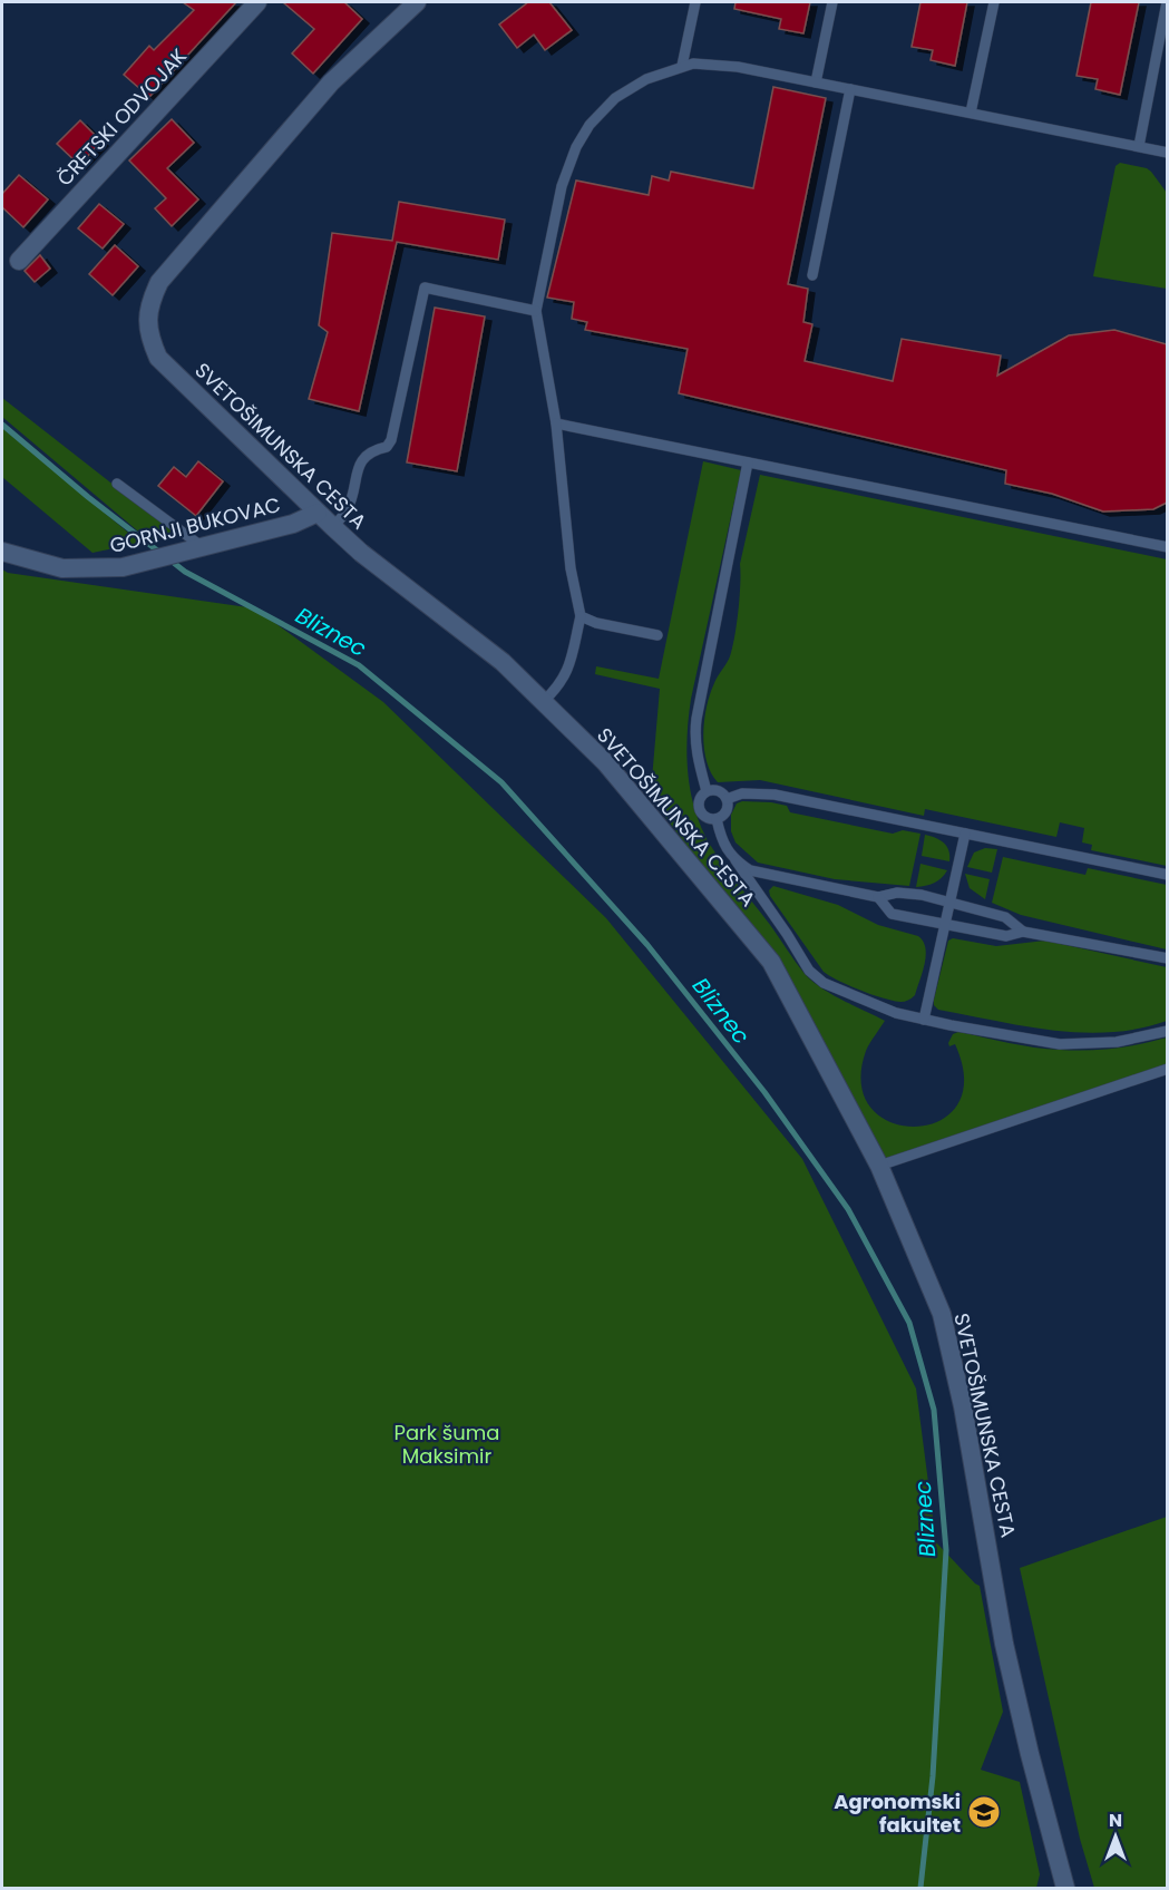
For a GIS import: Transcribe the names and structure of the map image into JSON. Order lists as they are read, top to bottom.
{
  "streets": {
    "street": ["ČRETSKI ODVOJAK", "SVETOŠIMUNSKA CESTA", "GORNJI BUKOVAC"]
  },
  "crossings": [
    ["SVETOŠIMUNSKA CESTA", "GORNJI BUKOVAC"]
  ],
  "water": ["Bliznec"],
  "parks": ["Park šuma Maksimir"],
  "places": {
    "school or university": ["Agronomski fakultet"]
  },
  "north": "top"
}
